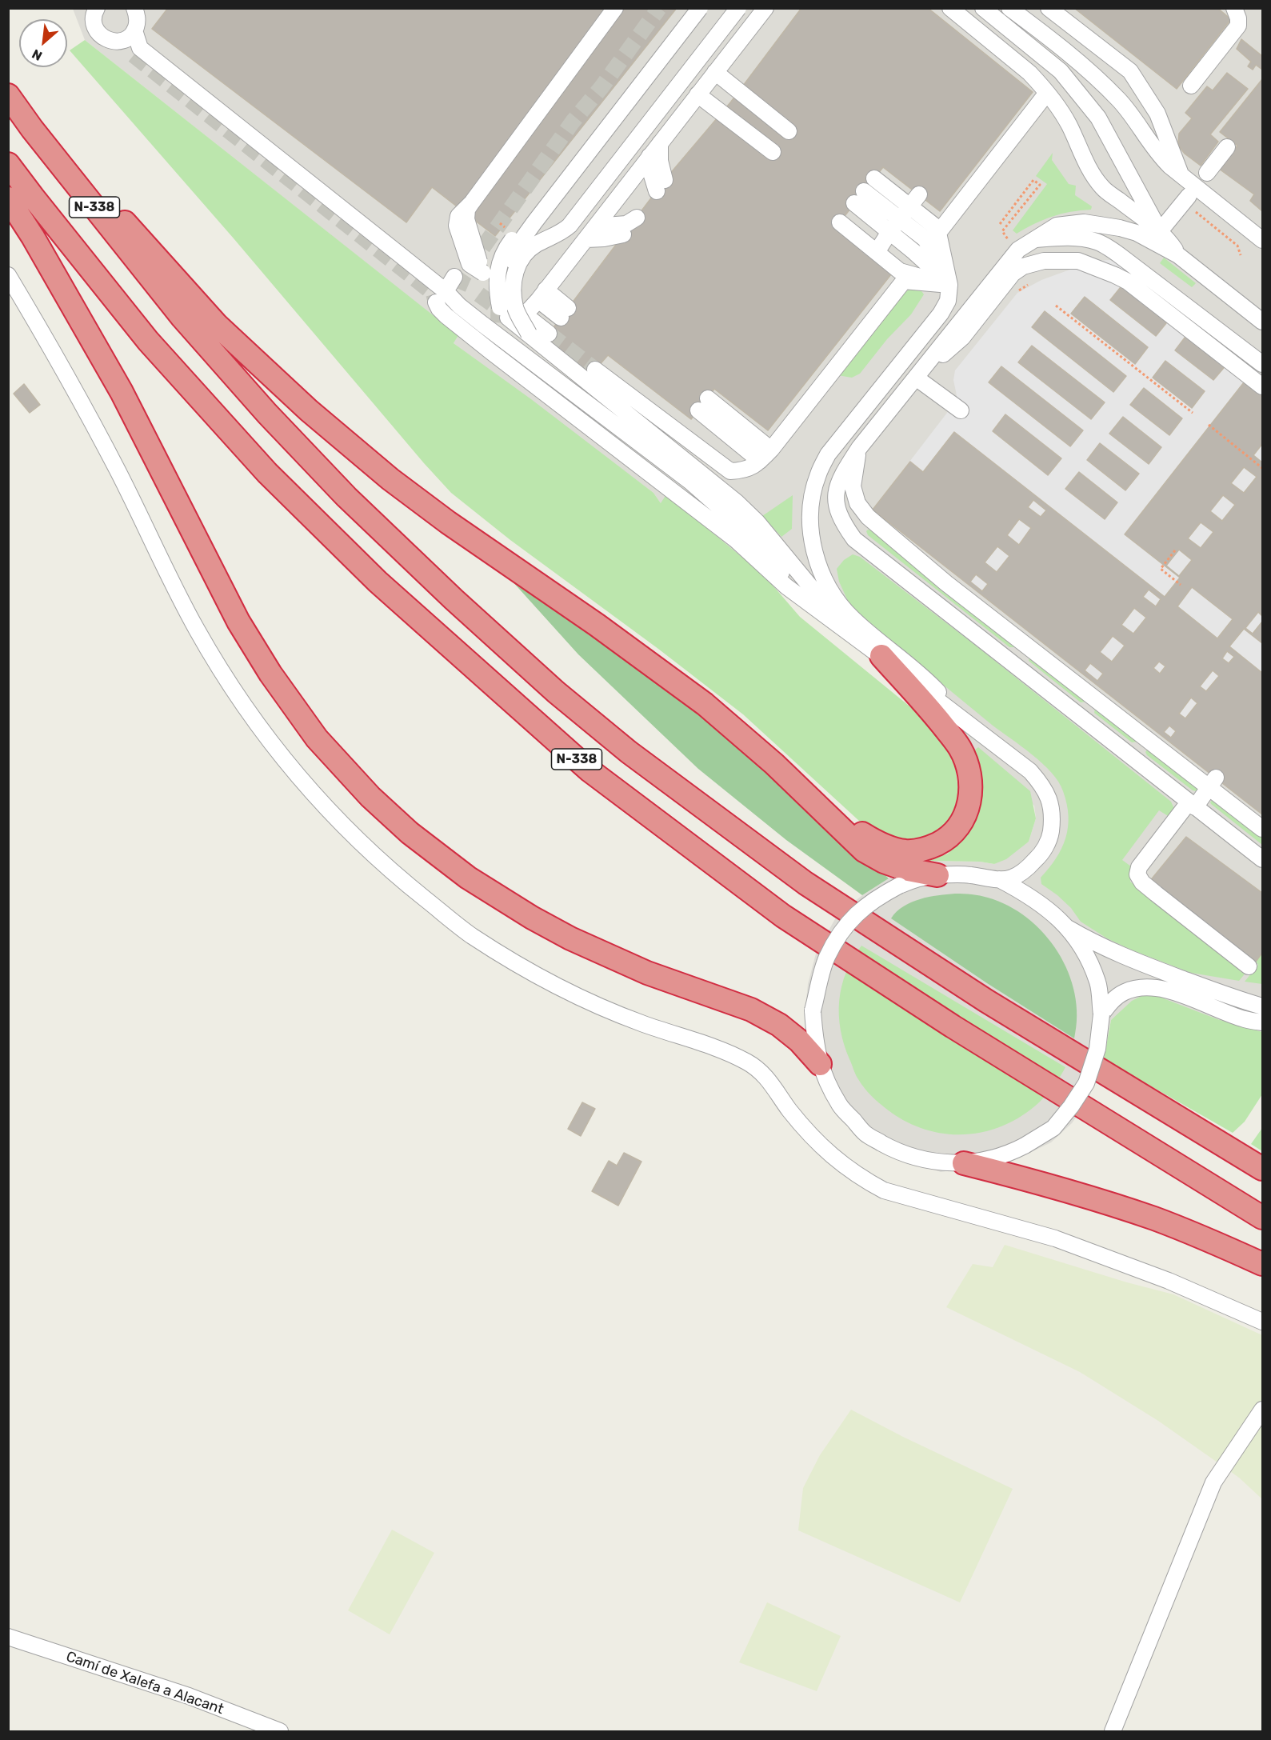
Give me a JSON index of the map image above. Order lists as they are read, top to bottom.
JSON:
{
  "streets": {
    "highway": ["N-338"],
    "street": ["Camí de Xalefa a Alacant"]
  },
  "north": "bottom left"
}
